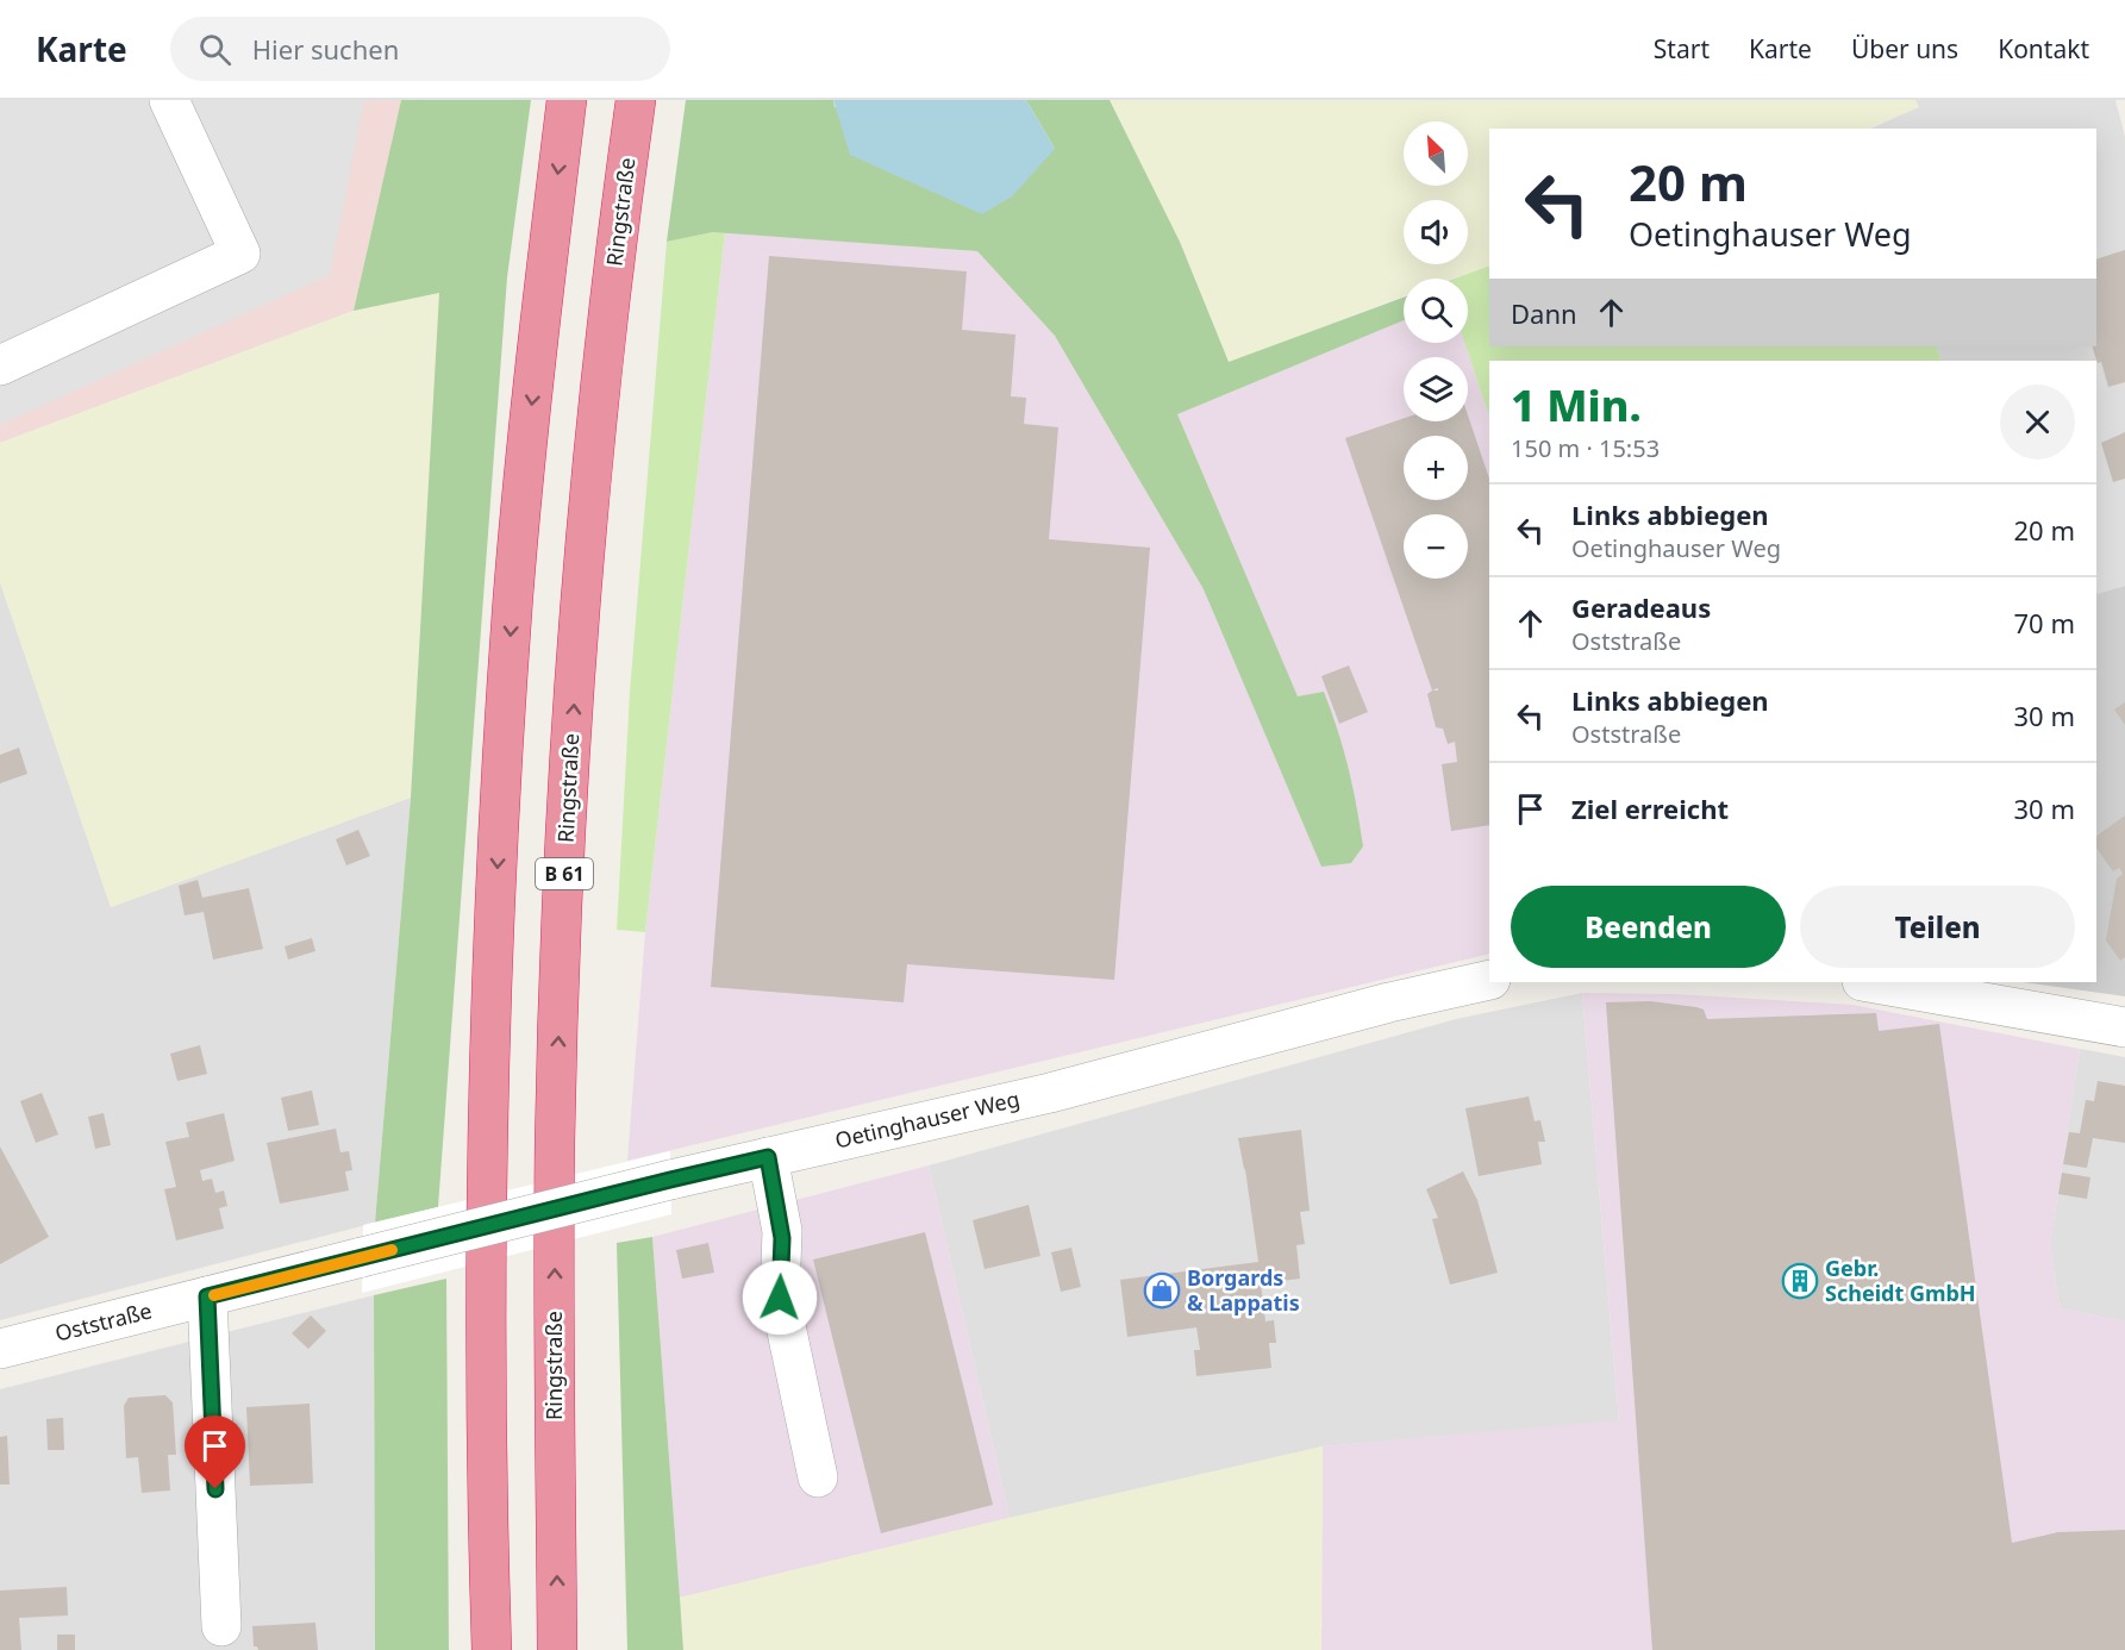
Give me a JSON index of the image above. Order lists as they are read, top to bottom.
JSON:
{
  "streets": {
    "highway": ["Ringstraße", "B 61"],
    "street": ["Oetinghauser Weg", "Oststraße"]
  },
  "crossings": [
    ["Oetinghauser Weg", "Oststraße"]
  ],
  "places": {
    "building": ["Gebr. Scheidt GmbH"],
    "shop": ["Borgards & Lappatis"]
  },
  "north": "top left",
  "page": {
    "header": "Karte",
    "search": "Hier suchen",
    "nav": [
      "Start",
      "Karte",
      "Über uns",
      "Kontakt"
    ],
    "map_buttons": ["+", "−"],
    "turn": ["20 m", "Oetinghauser Weg"],
    "then": "Dann",
    "heading": ["1 Min.", "150 m · 15:53"],
    "list": [
      {
        "name": "Links abbiegen",
        "note": "Oetinghauser Weg",
        "value": "20 m"
      },
      {
        "name": "Geradeaus",
        "note": "Oststraße",
        "value": "70 m"
      },
      {
        "name": "Links abbiegen",
        "note": "Oststraße",
        "value": "30 m"
      },
      {
        "name": "Ziel erreicht",
        "value": "30 m"
      }
    ],
    "buttons": ["Beenden", "Teilen"]
  }
}
